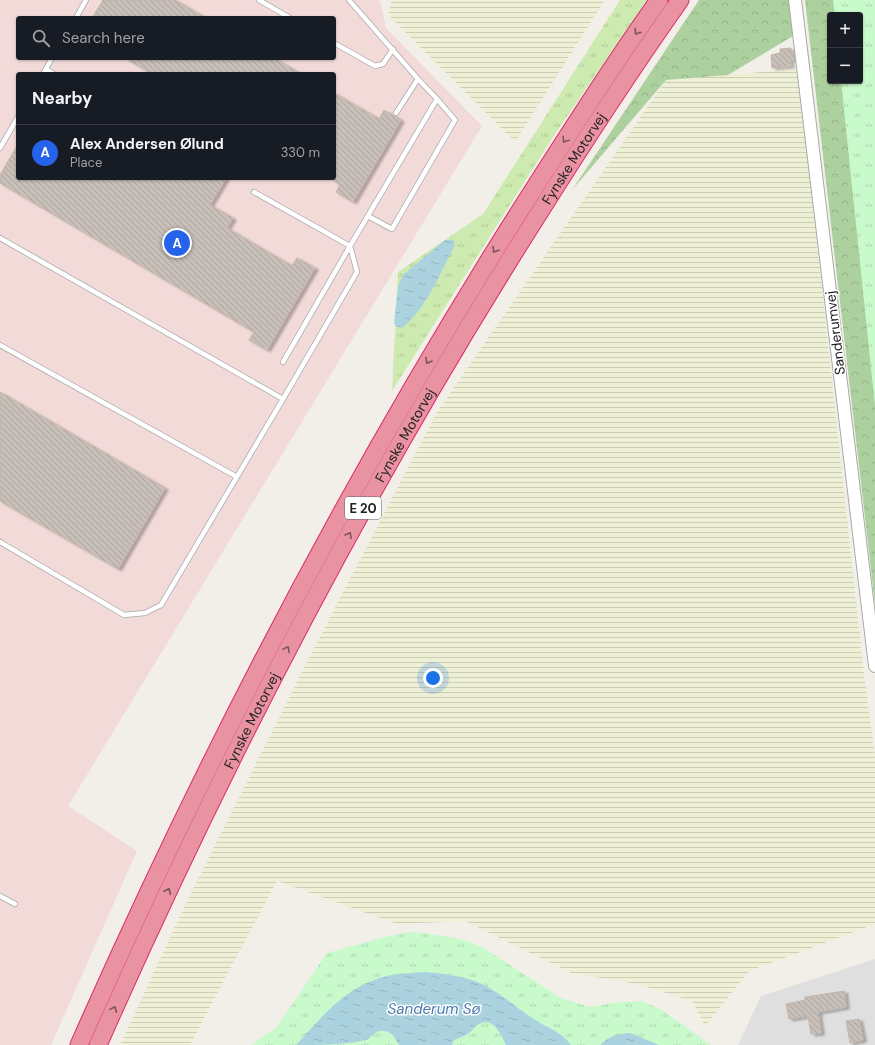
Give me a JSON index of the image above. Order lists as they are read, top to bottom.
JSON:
{
  "streets": {
    "highway": ["Fynske Motorvej", "E 20"],
    "street": ["Sanderumvej"]
  },
  "water": ["Sanderum Sø"],
  "page": {
    "map_buttons": ["+", "−"],
    "search": "Search here",
    "heading": "Nearby",
    "list": [
      {
        "mark": "A",
        "name": "Alex Andersen Ølund",
        "note": "Place",
        "value": "330 m"
      }
    ],
    "pins": "A"
  }
}
